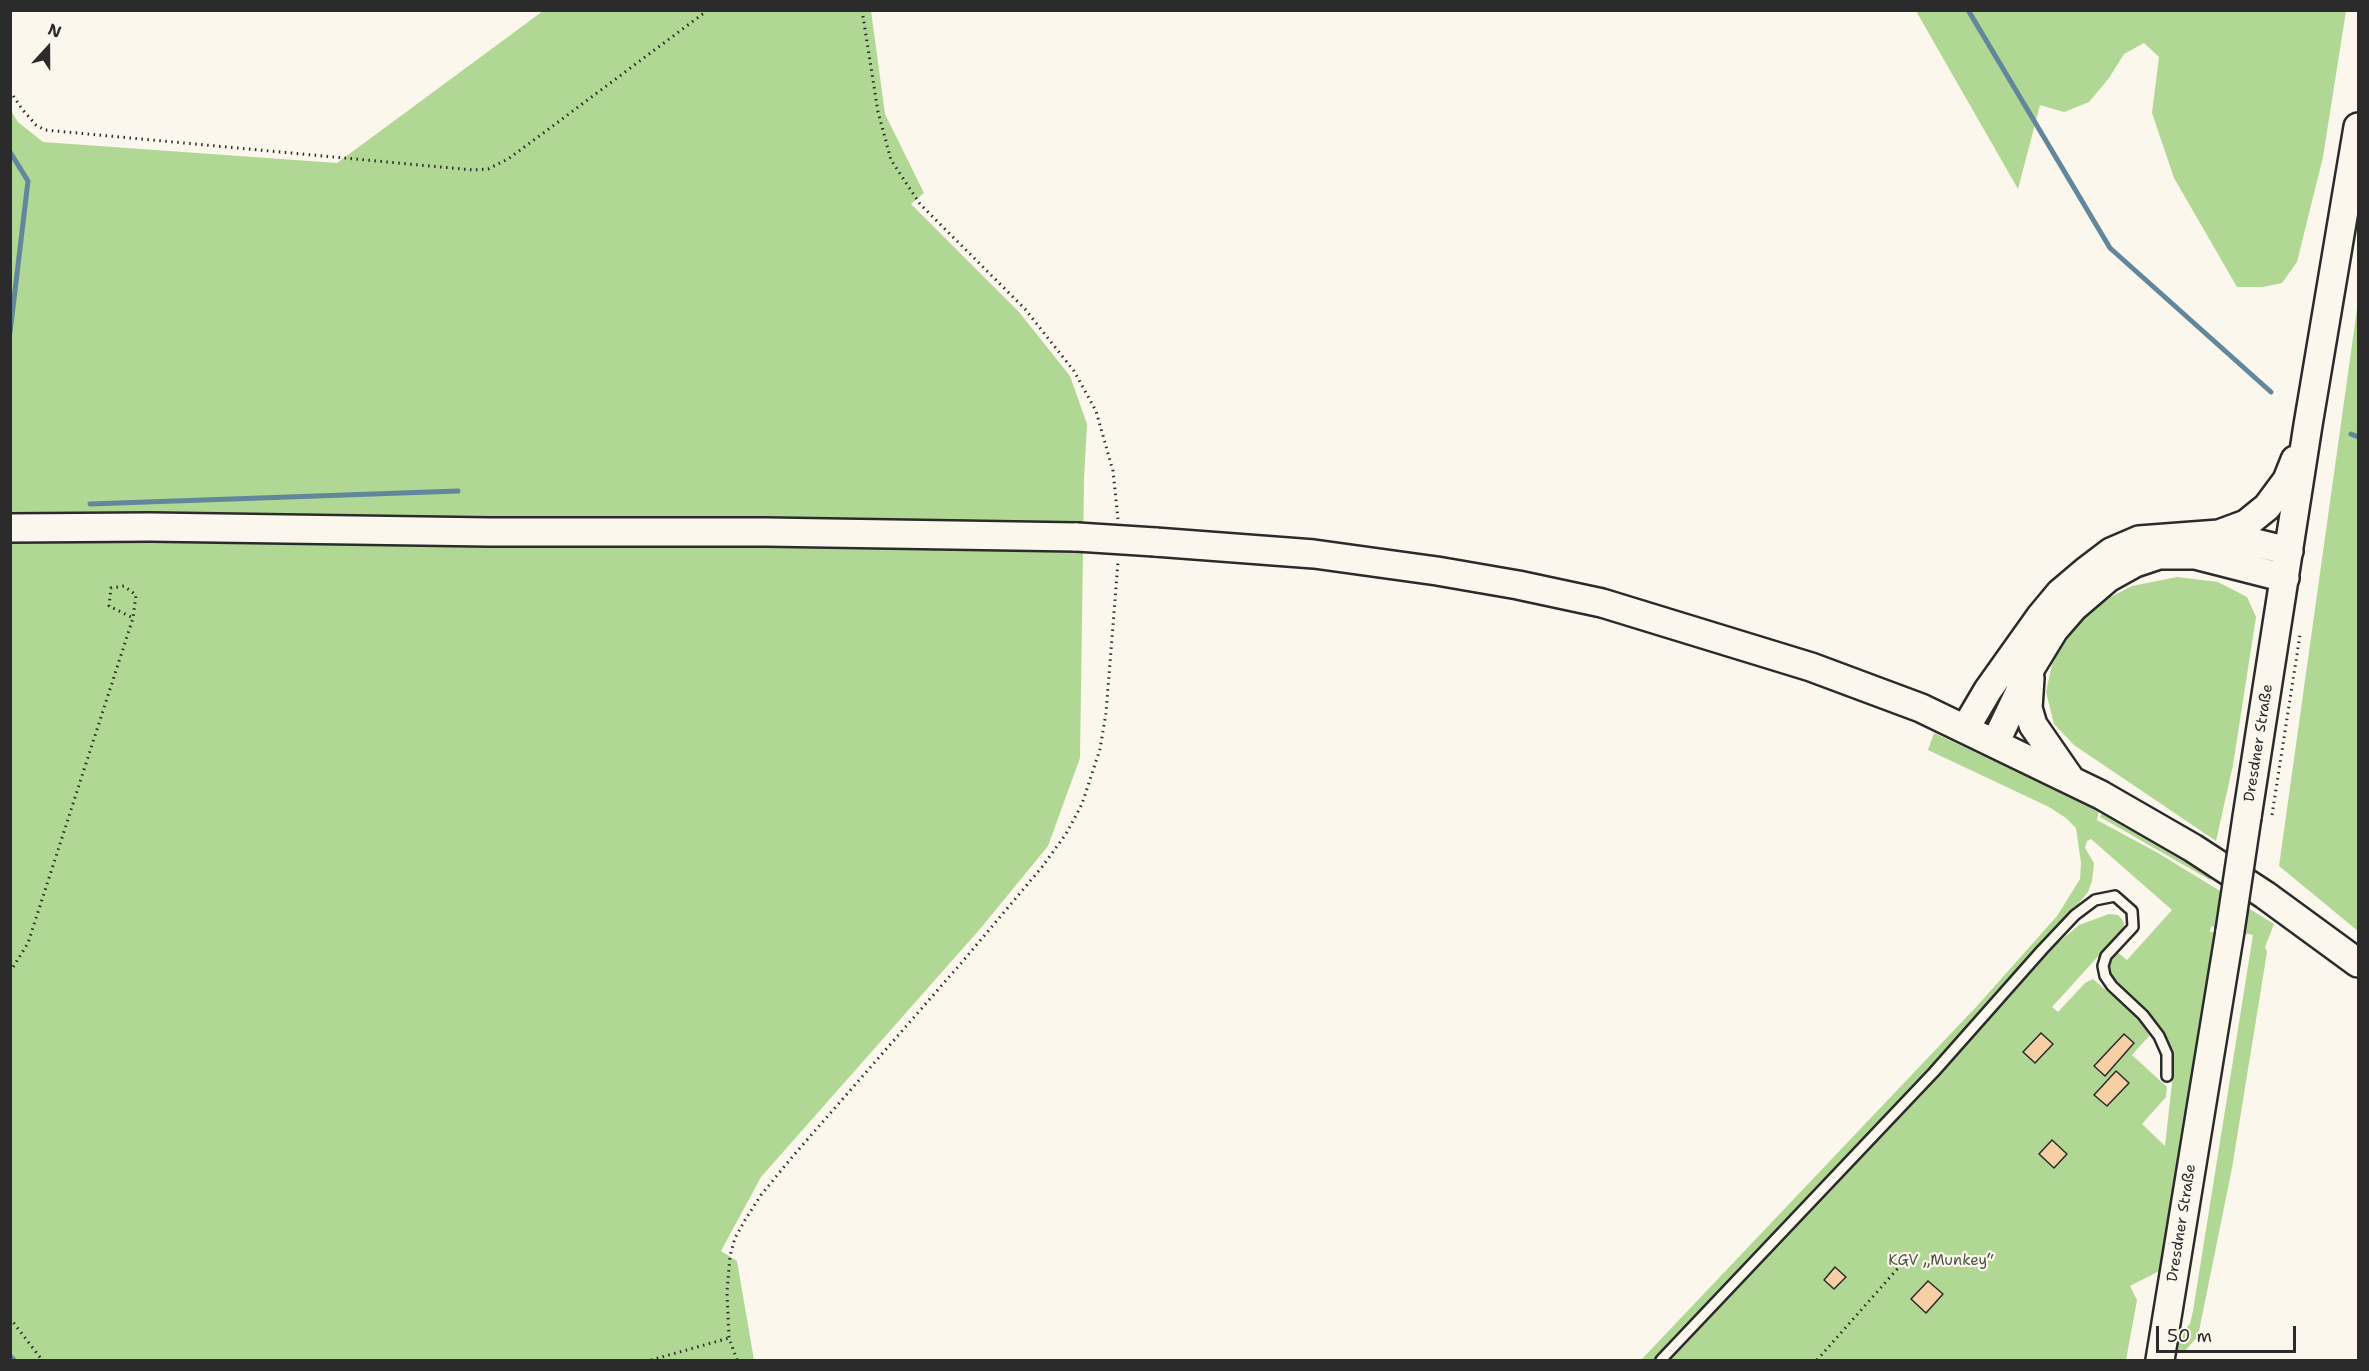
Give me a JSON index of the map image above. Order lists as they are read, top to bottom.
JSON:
{
  "streets": {
    "main road": ["Dresdner Straße"]
  },
  "parks": ["KGV „Munkey“"],
  "scale_bar": "50 m",
  "north": "top"
}
